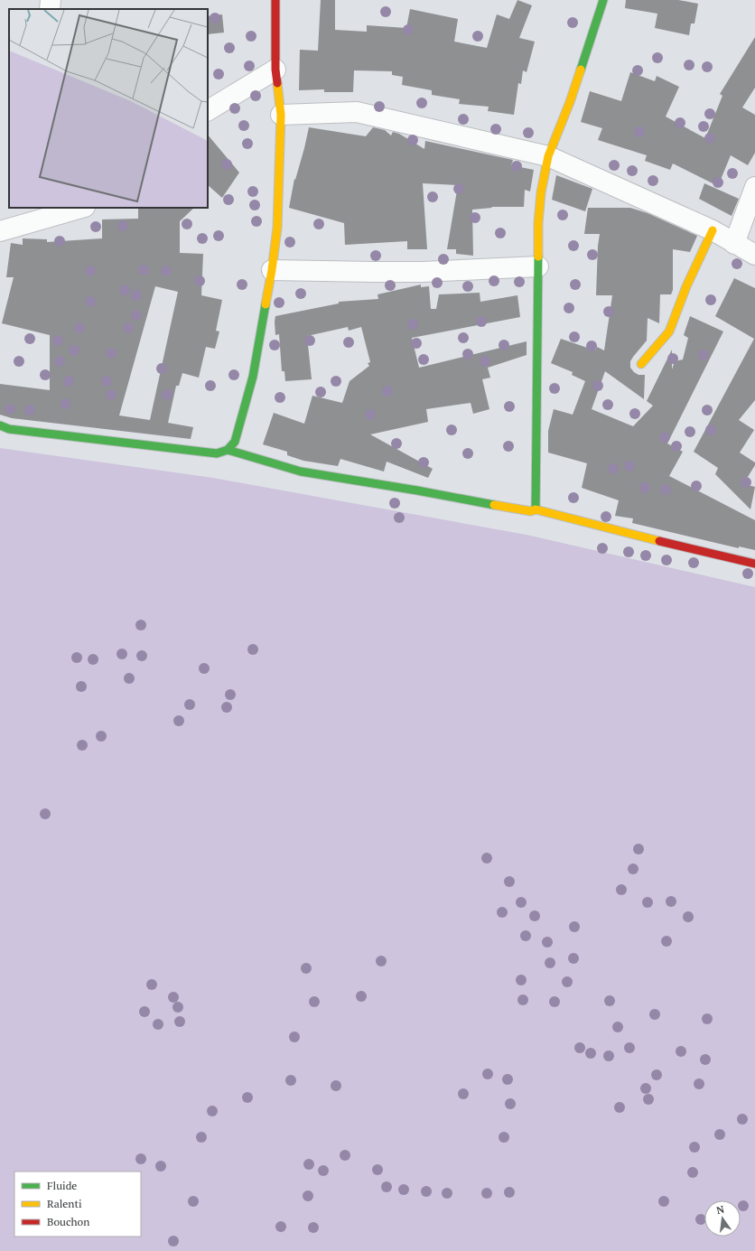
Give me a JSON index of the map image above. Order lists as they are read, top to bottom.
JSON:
{
  "legend": ["Fluide", "Ralenti", "Bouchon"],
  "north": "top"
}
